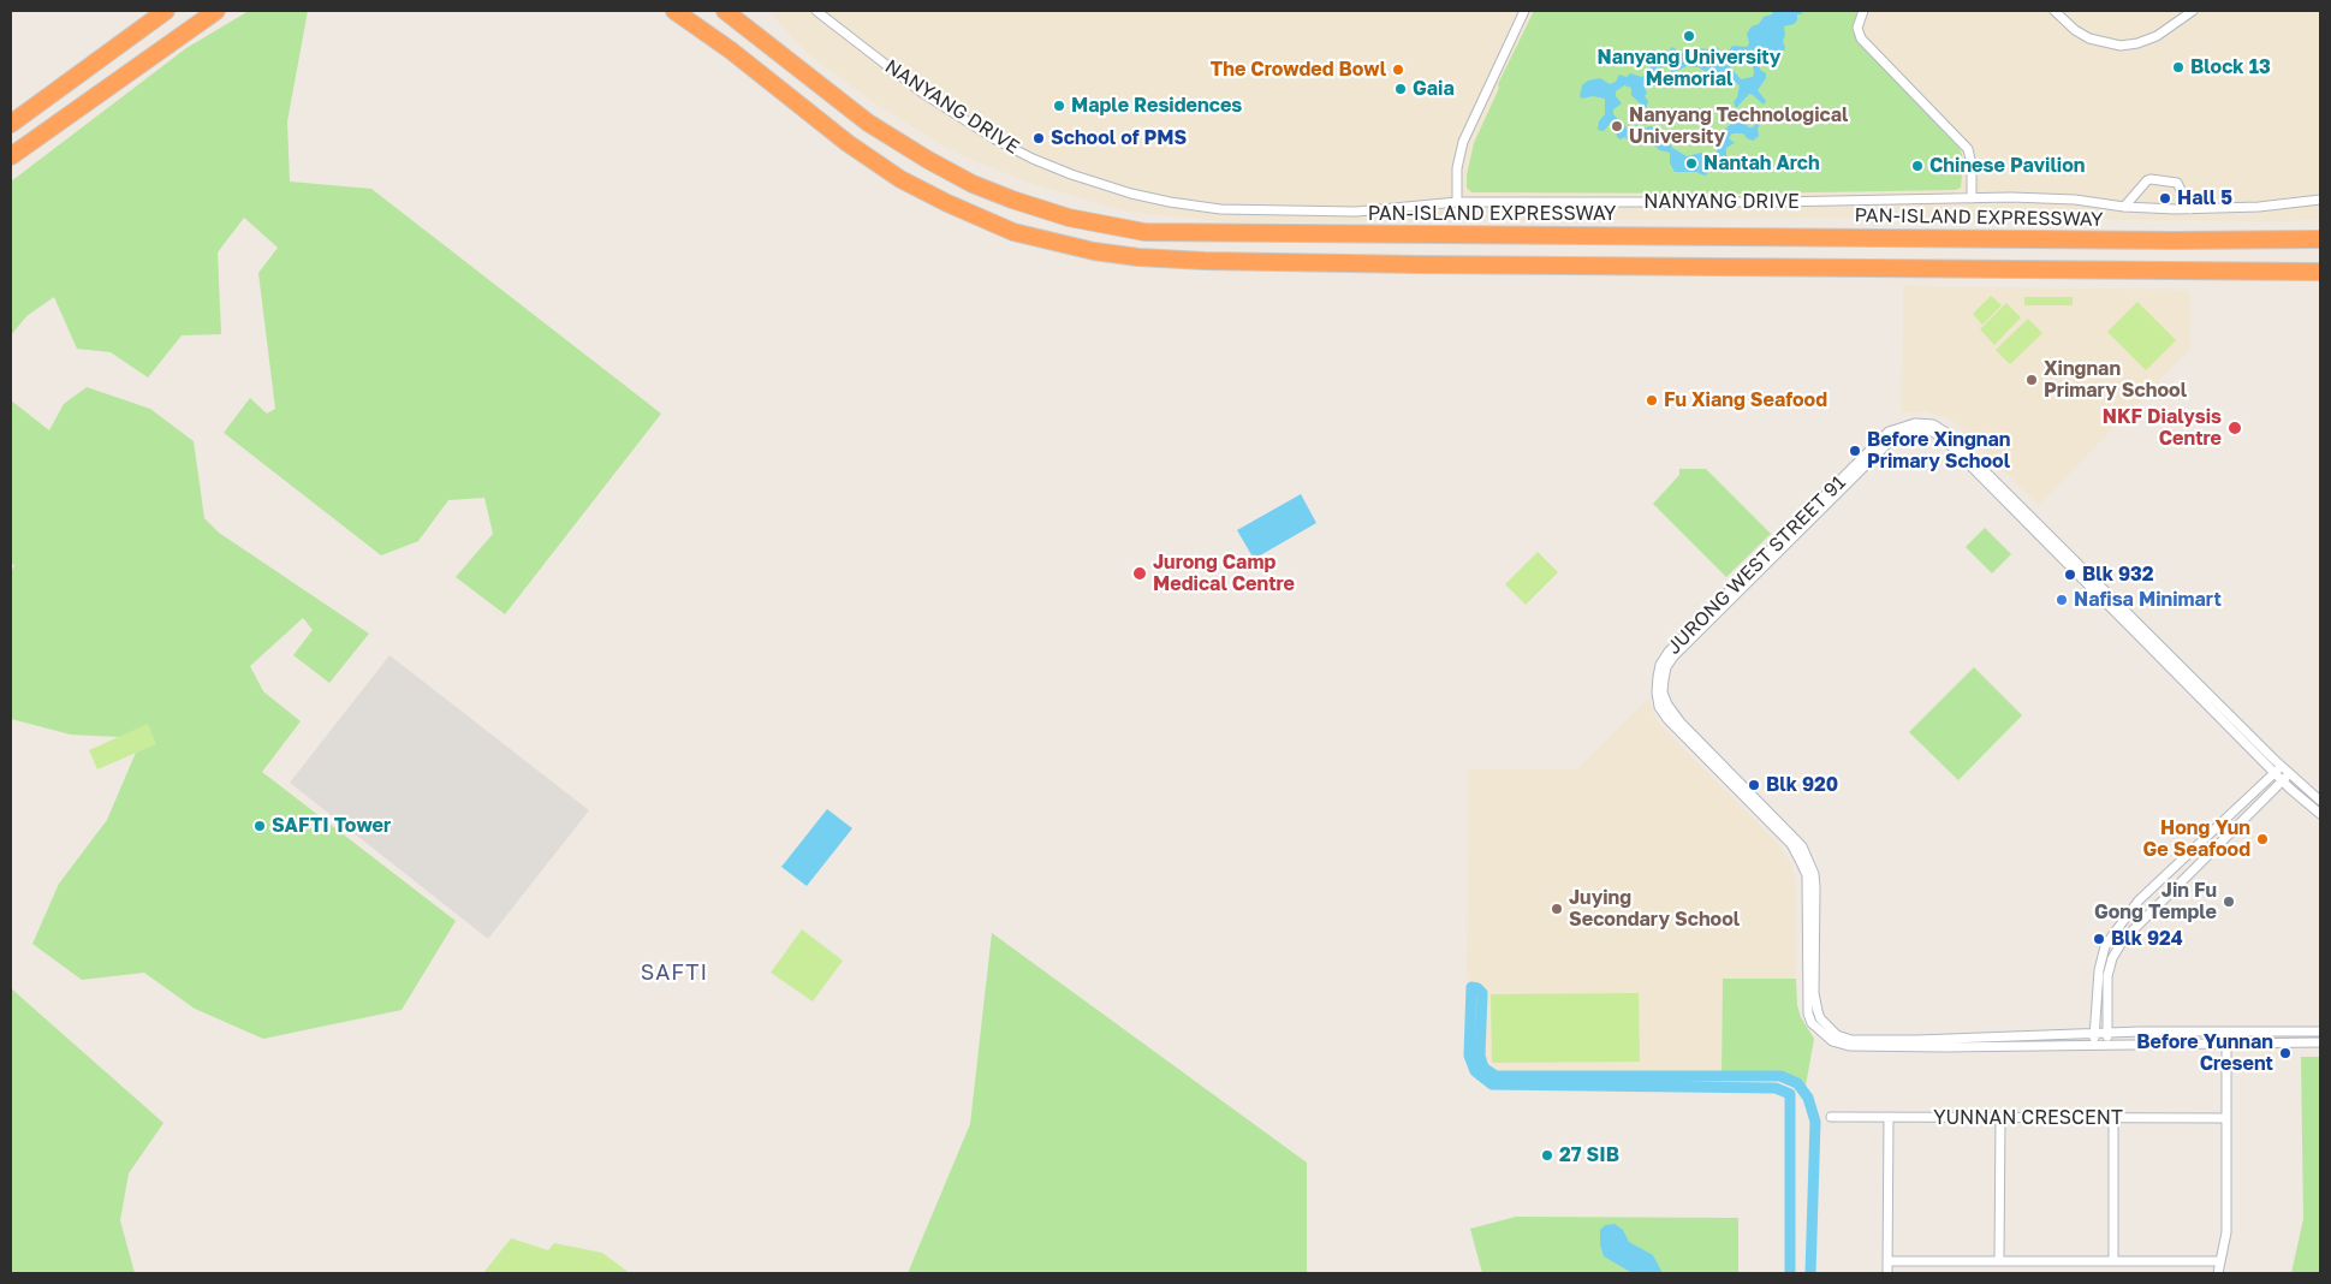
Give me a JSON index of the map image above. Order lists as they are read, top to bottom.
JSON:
{
  "streets": {
    "highway": ["PAN-ISLAND EXPRESSWAY"],
    "street": ["NANYANG DRIVE", "JURONG WEST STREET 91", "YUNNAN CRESCENT"]
  },
  "districts": ["SAFTI"],
  "places": [
    "Nanyang University Memorial",
    "Block 13",
    "The Crowded Bowl",
    "Gaia",
    "Maple Residences",
    "Nanyang Technological University",
    "School of PMS",
    "Nantah Arch",
    "Chinese Pavilion",
    "Hall 5",
    "Xingnan Primary School",
    "Fu Xiang Seafood",
    "NKF Dialysis Centre",
    "Before Xingnan Primary School",
    "Jurong Camp Medical Centre",
    "Blk 932",
    "Nafisa Minimart",
    "Blk 920",
    "SAFTI Tower",
    "Hong Yun Ge Seafood",
    "Jin Fu Gong Temple",
    "Juying Secondary School",
    "Blk 924",
    "Before Yunnan Cresent",
    "27 SIB"
  ]
}
